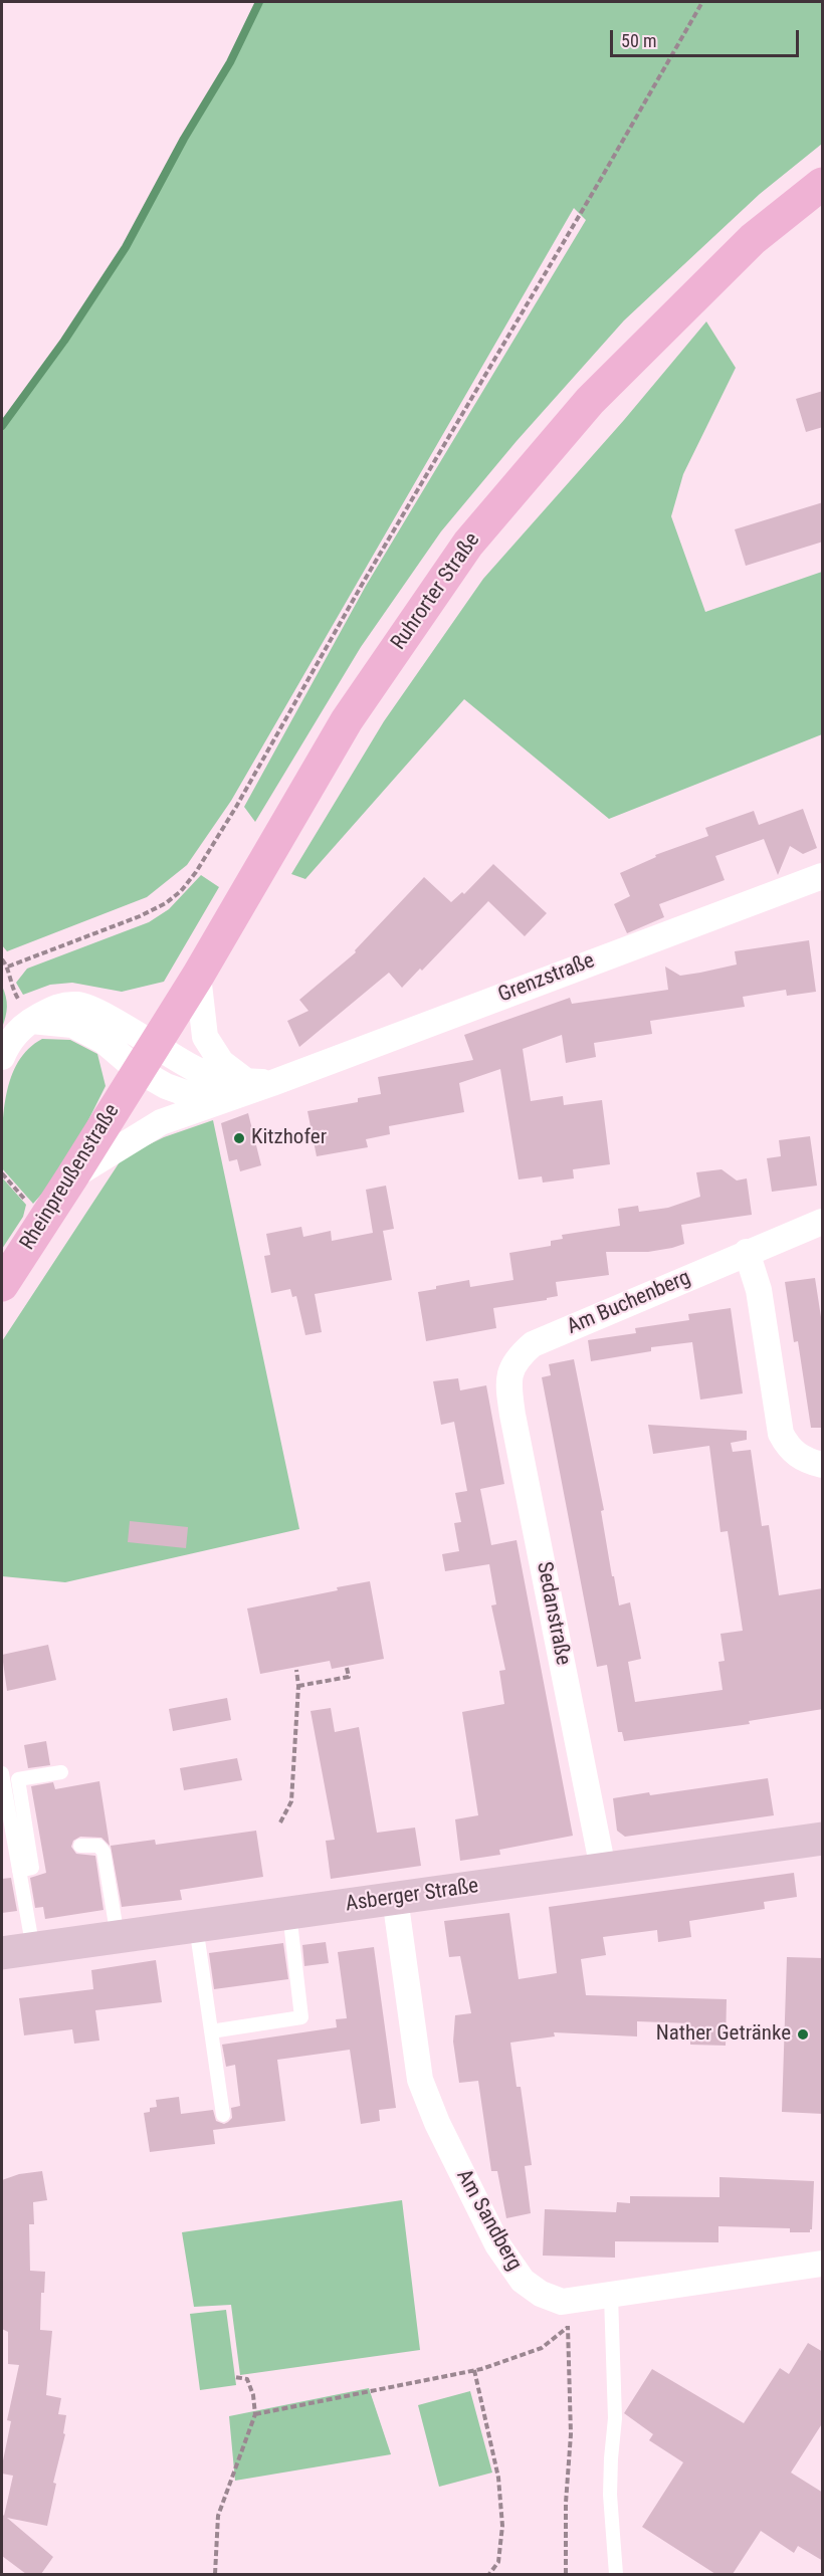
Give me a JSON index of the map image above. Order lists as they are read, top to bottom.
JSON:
{
  "streets": {
    "main road": ["Ruhrorter Straße", "Rheinpreußenstraße"],
    "street": [
      "Grenzstraße",
      "Am Buchenberg",
      "Sedanstraße",
      "Asberger Straße",
      "Am Sandberg"
    ]
  },
  "crossings": [
    ["Ruhrorter Straße", "Grenzstraße"],
    ["Ruhrorter Straße", "Rheinpreußenstraße"],
    ["Grenzstraße", "Rheinpreußenstraße"],
    ["Am Buchenberg", "Sedanstraße"],
    ["Sedanstraße", "Asberger Straße"],
    ["Asberger Straße", "Am Sandberg"]
  ],
  "places": ["Kitzhofer", "Nather Getränke"],
  "scale_bar": "50 m"
}
